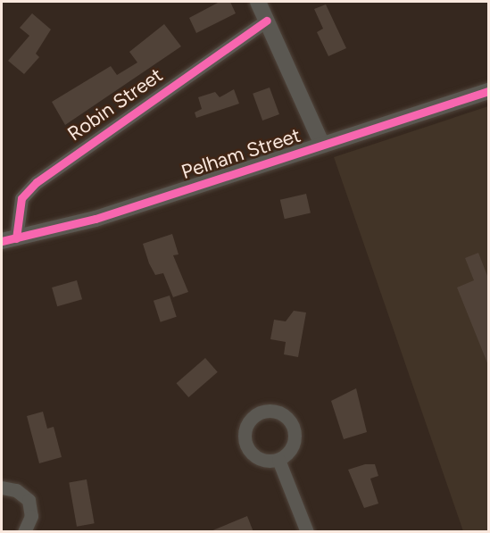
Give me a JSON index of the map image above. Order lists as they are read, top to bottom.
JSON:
{
  "streets": {
    "street": ["Robin Street", "Pelham Street"]
  },
  "crossings": [
    ["Robin Street", "Pelham Street"]
  ]
}
